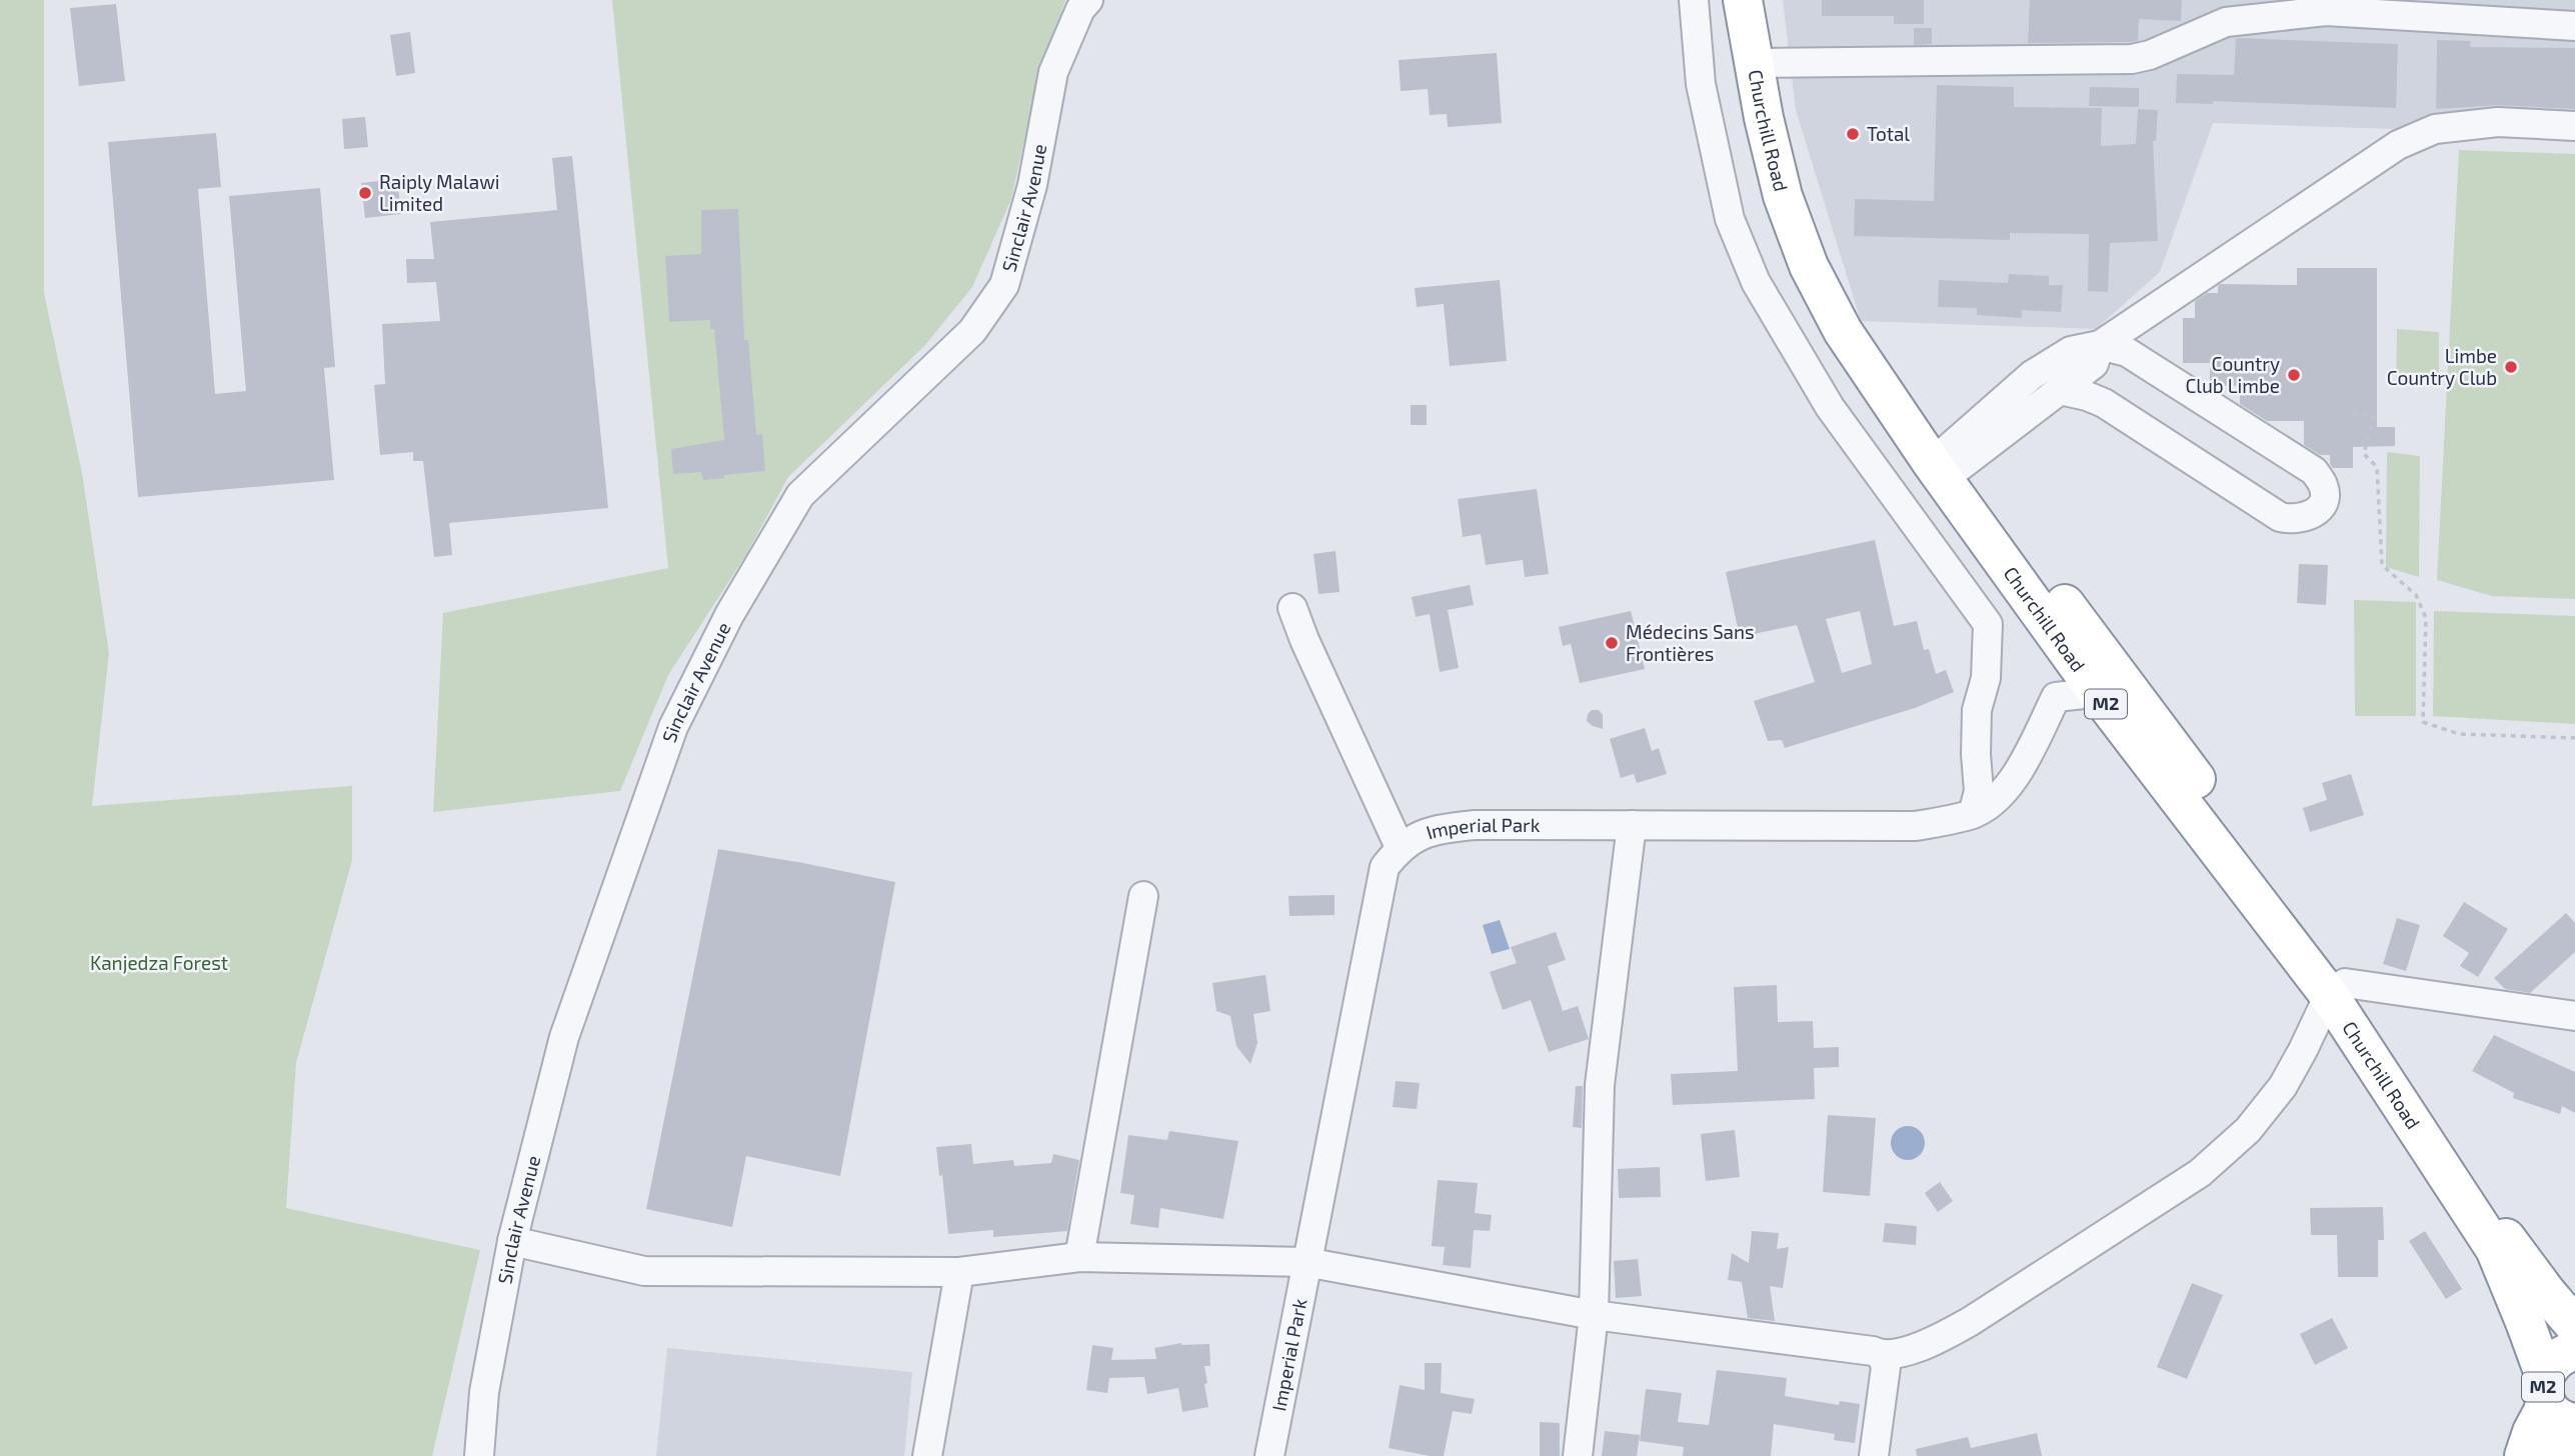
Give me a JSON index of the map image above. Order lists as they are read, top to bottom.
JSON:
{
  "streets": {
    "highway": ["Churchill Road", "M2"],
    "street": ["Sinclair Avenue", "Imperial Park"]
  },
  "crossings": [
    ["Churchill Road", "M2"],
    ["Churchill Road", "Imperial Park"]
  ],
  "parks": ["Kanjedza Forest"],
  "places": [
    "Total",
    "Raiply Malawi Limited",
    "Limbe Country Club",
    "Country Club Limbe",
    "Médecins Sans Frontières"
  ]
}
